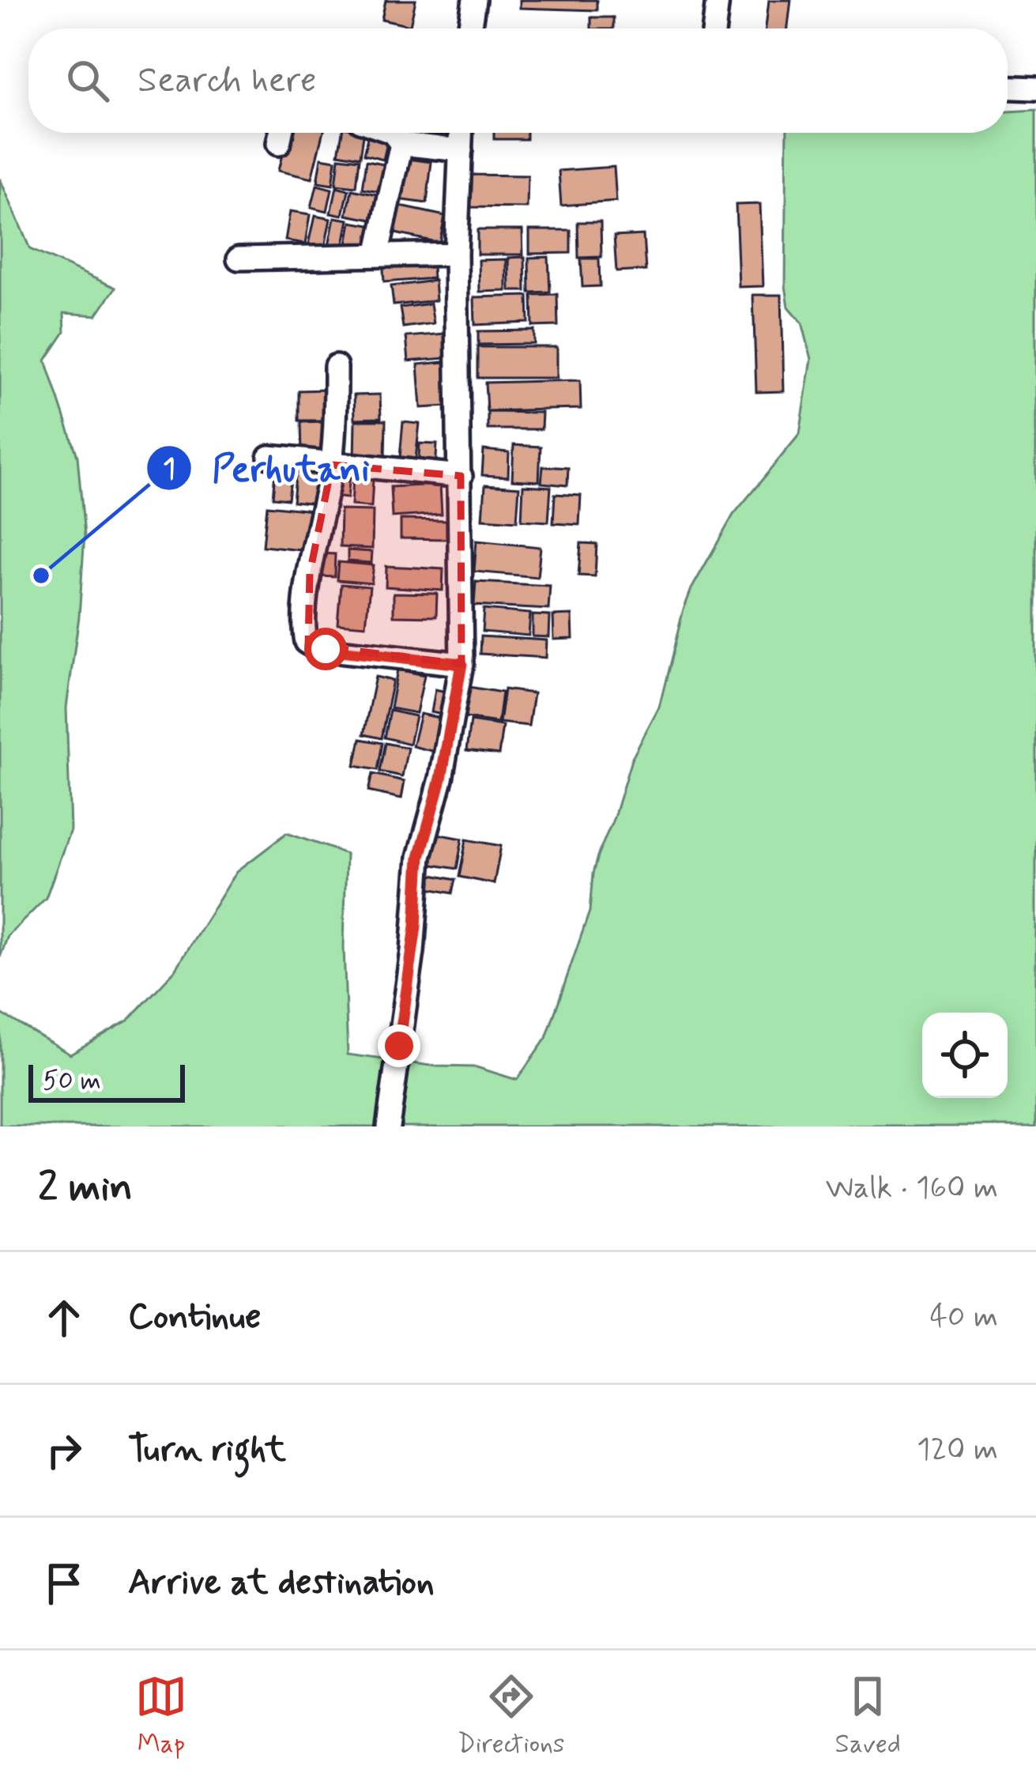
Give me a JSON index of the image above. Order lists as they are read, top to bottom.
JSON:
{
  "places": ["Perhutani"],
  "scale_bar": "50 m",
  "page": {
    "search": "Search here",
    "scale": "50 m",
    "heading": ["2 min", "Walk · 160 m"],
    "list": [
      ["Continue", "40 m"],
      ["Turn right", "120 m"],
      "Arrive at destination"
    ],
    "nav": ["Map", "Directions", "Saved"]
  }
}
